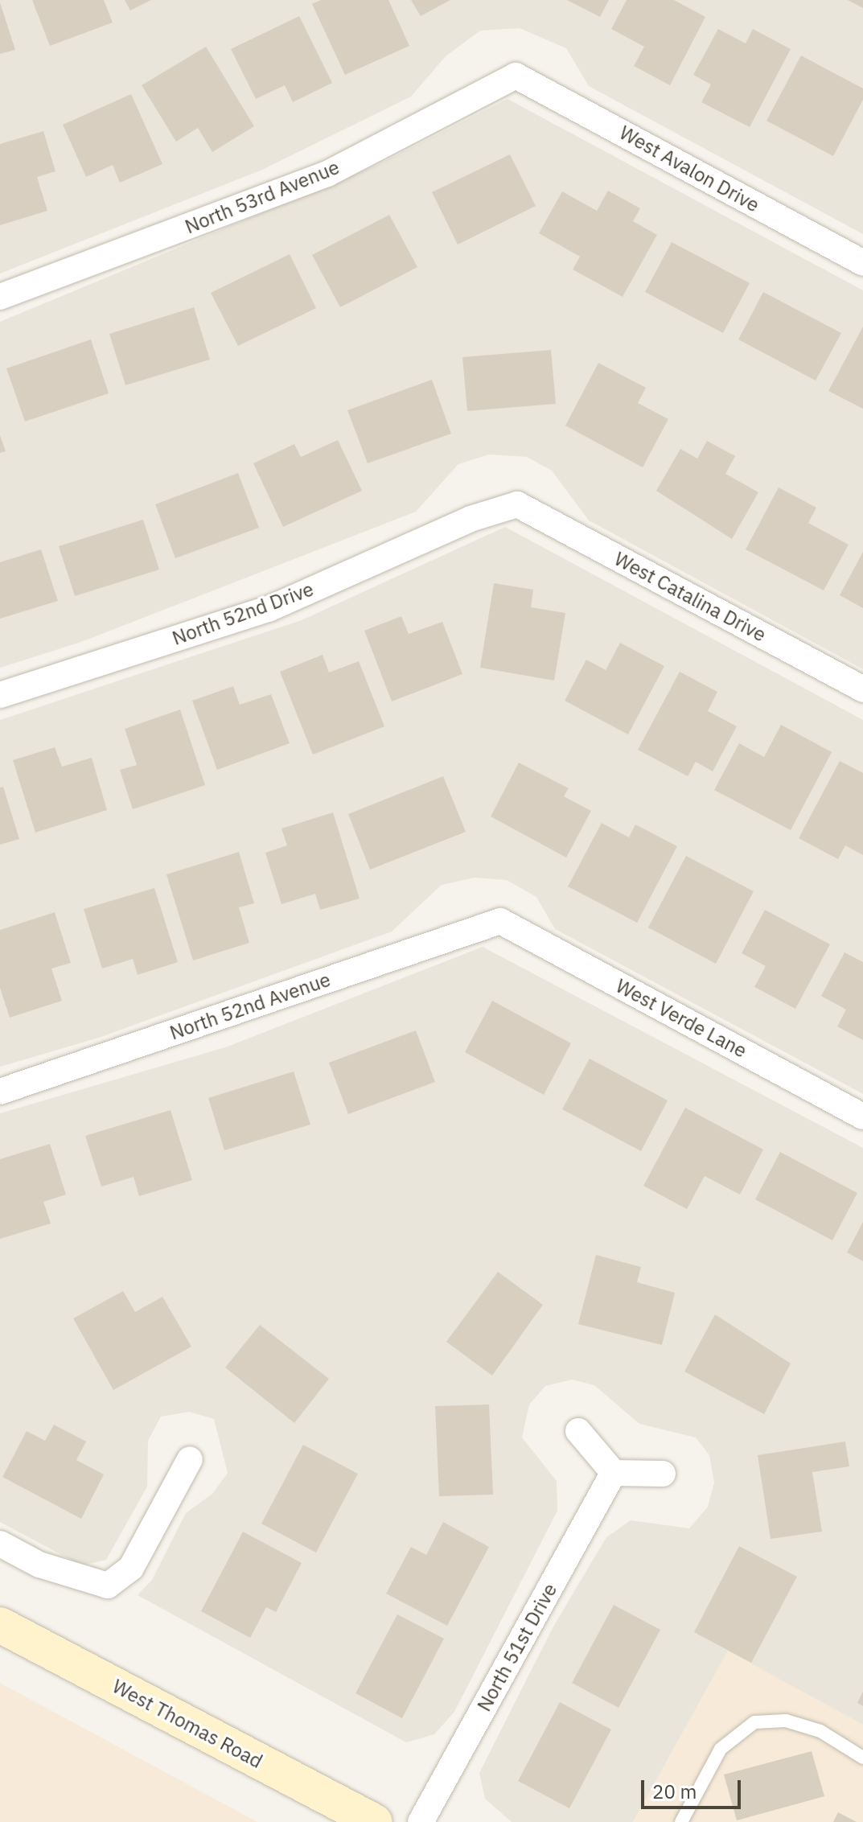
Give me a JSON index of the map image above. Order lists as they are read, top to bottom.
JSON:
{
  "streets": {
    "main road": ["West Thomas Road"],
    "street": [
      "West Avalon Drive",
      "North 53rd Avenue",
      "West Catalina Drive",
      "North 52nd Drive",
      "North 52nd Avenue",
      "West Verde Lane",
      "North 51st Drive"
    ]
  },
  "crossings": [
    ["West Avalon Drive", "North 53rd Avenue"],
    ["West Catalina Drive", "North 52nd Drive"],
    ["North 52nd Avenue", "West Verde Lane"]
  ],
  "scale_bar": "20 m"
}
